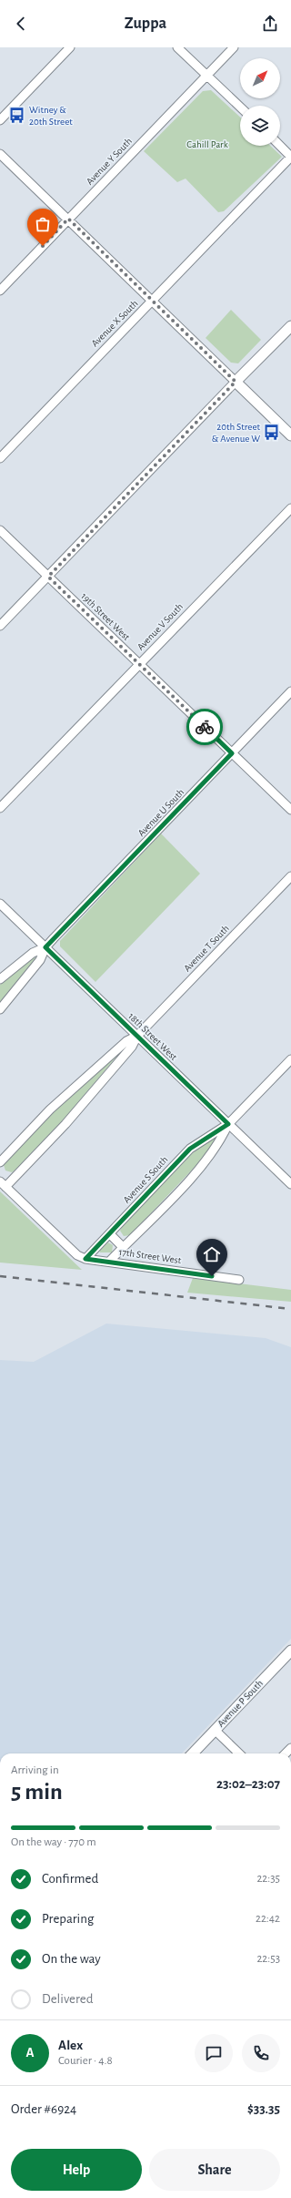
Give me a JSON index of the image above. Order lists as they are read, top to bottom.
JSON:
{
  "streets": {
    "main road": ["Avenue P South"],
    "street": [
      "Avenue Y South",
      "Avenue X South",
      "19th Street West",
      "Avenue V South",
      "Avenue U South",
      "Avenue T South",
      "18th Street West",
      "Avenue S South",
      "17th Street West"
    ]
  },
  "crossings": [
    ["19th Street West", "Avenue V South"],
    ["19th Street West", "Avenue U South"],
    ["Avenue U South", "18th Street West"],
    ["Avenue T South", "18th Street West"],
    ["Avenue T South", "17th Street West"],
    ["18th Street West", "Avenue S South"],
    ["Avenue S South", "17th Street West"]
  ],
  "parks": ["Cahill Park"],
  "places": {
    "bus stop": ["Witney & 20th Street", "20th Street & Avenue W"]
  },
  "north": "top right",
  "page": {
    "header": "Zuppa",
    "heading": ["5 min", "Arriving in", "23:02–23:07"],
    "panel": [
      "Alex",
      "Courier · 4.8",
      "Order #6924",
      "$33.35"
    ],
    "bar": "On the way · 770 m",
    "list": [
      ["Confirmed", "22:35"],
      ["Preparing", "22:42"],
      ["On the way", "22:53"],
      "Delivered"
    ],
    "round": "A",
    "buttons": ["Help", "Share"]
  }
}
